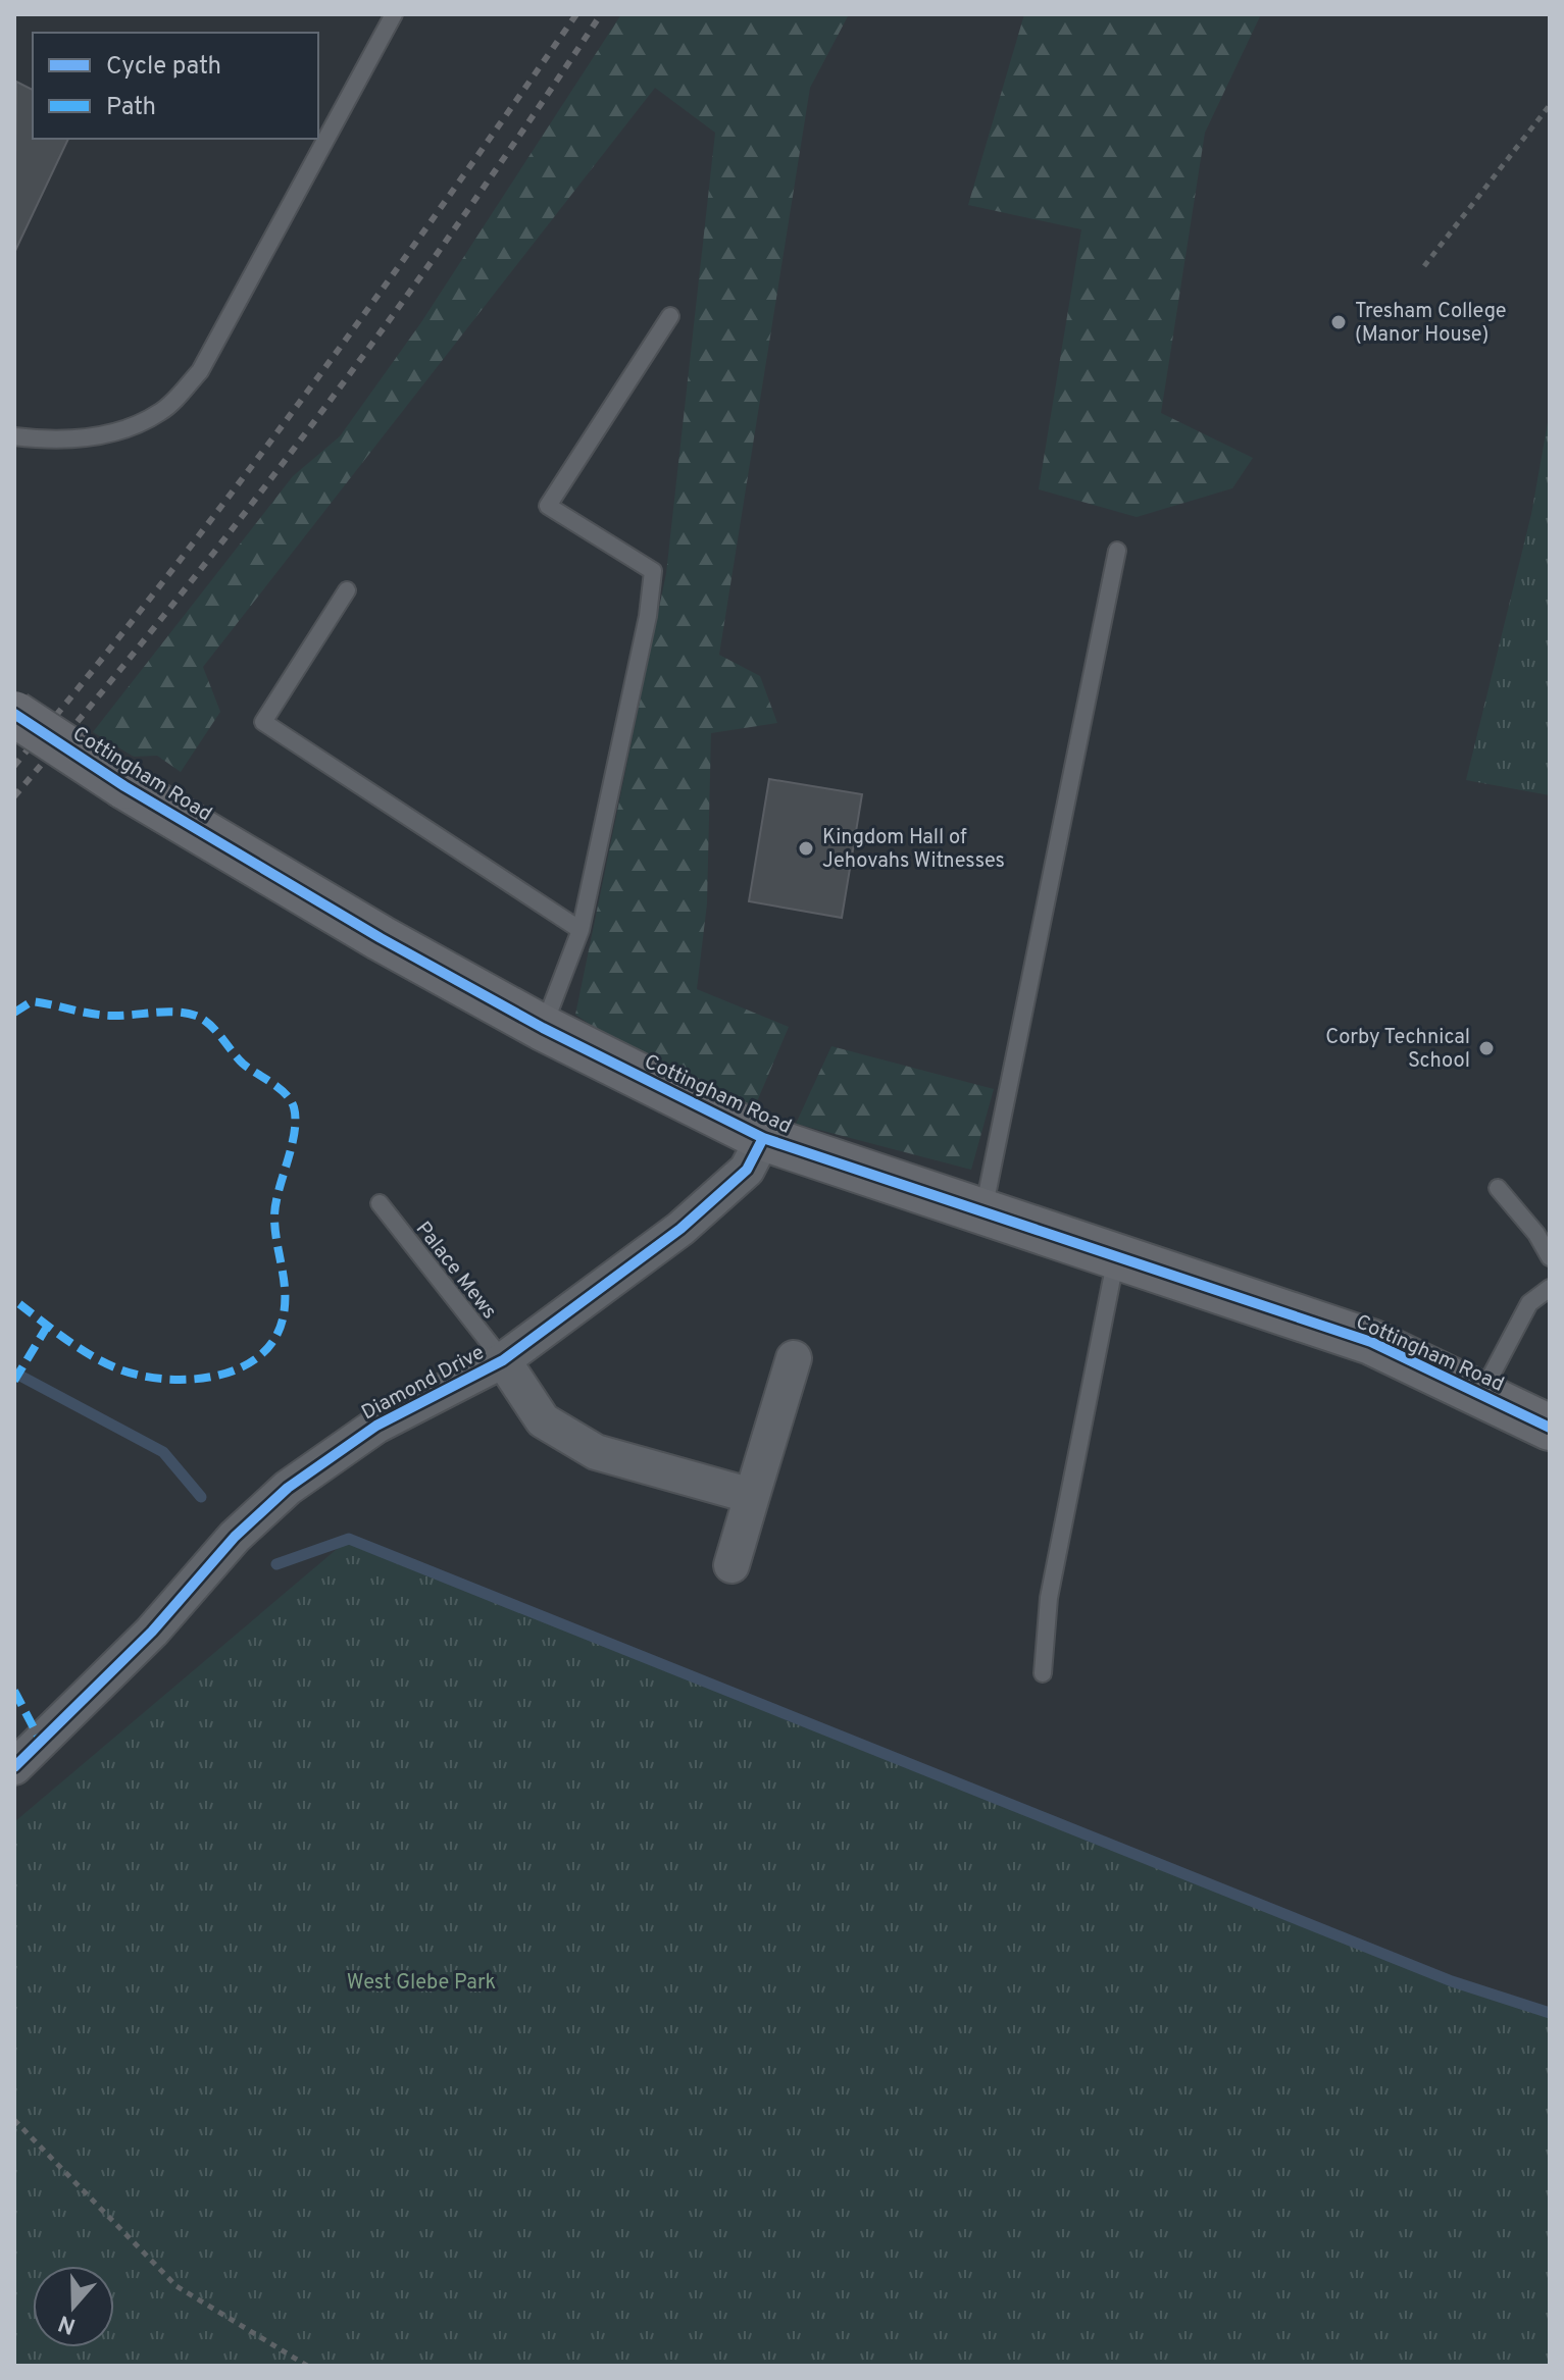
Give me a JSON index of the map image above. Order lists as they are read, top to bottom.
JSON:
{
  "streets": {
    "street": ["Cottingham Road", "Diamond Drive"],
    "lane": ["Palace Mews"]
  },
  "crossings": [
    ["Cottingham Road", "Diamond Drive"],
    ["Palace Mews", "Diamond Drive"]
  ],
  "parks": ["West Glebe Park"],
  "places": ["Tresham College (Manor House)", "Kingdom Hall of Jehovahs Witnesses", "Corby Technical School"],
  "legend": ["Cycle path", "Path"],
  "north": "bottom"
}
